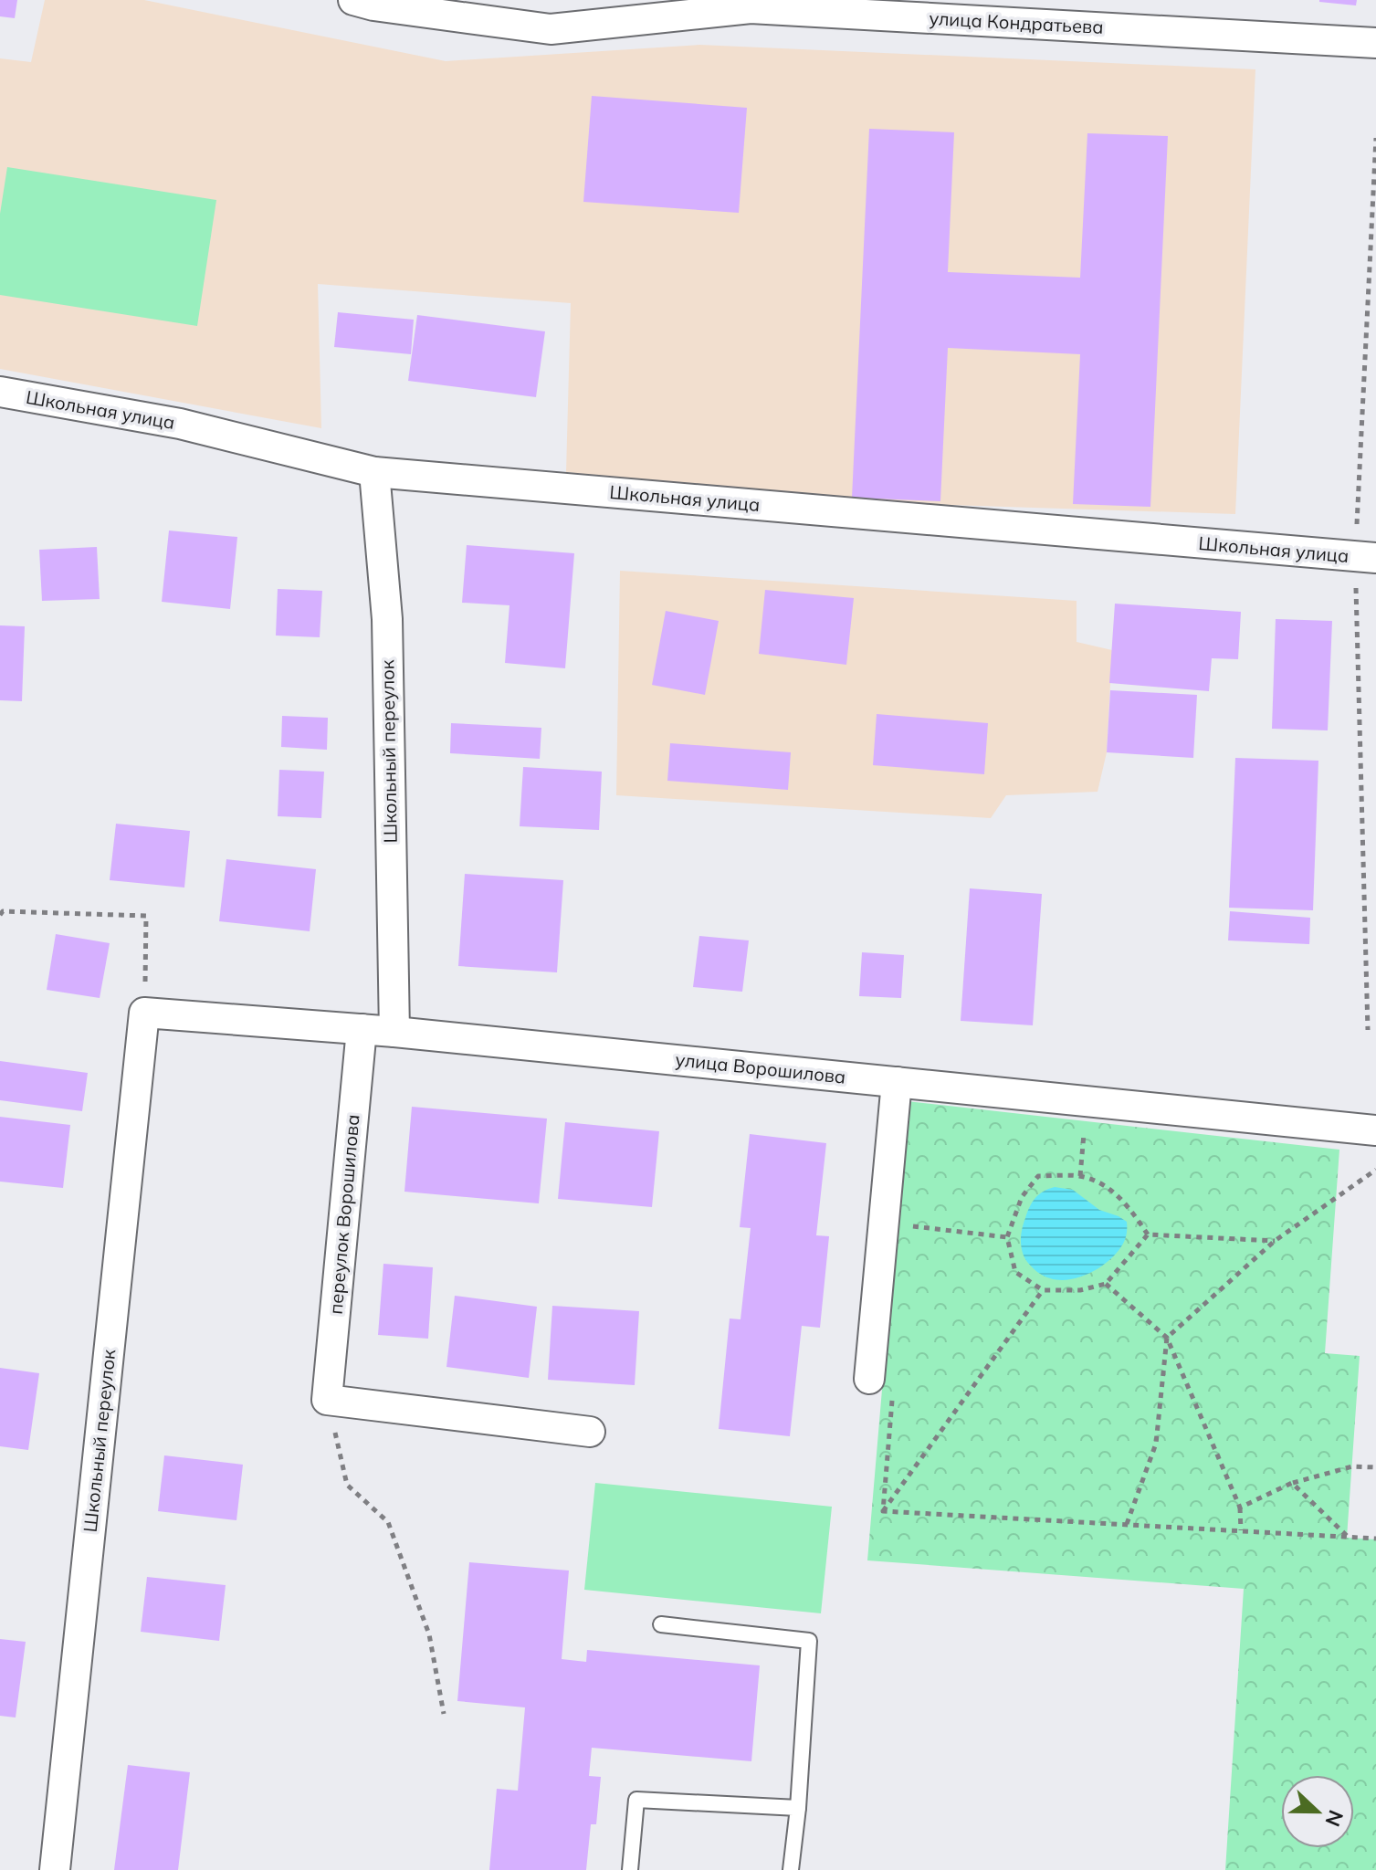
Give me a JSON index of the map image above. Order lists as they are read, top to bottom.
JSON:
{
  "streets": {
    "street": [
      "улица Кондратьева",
      "Школьная улица",
      "Школьный переулок",
      "улица Ворошилова",
      "переулок Ворошилова"
    ]
  },
  "crossings": [
    ["Школьная улица", "Школьный переулок"],
    ["Школьный переулок", "улица Ворошилова"],
    ["улица Ворошилова", "переулок Ворошилова"]
  ],
  "north": "right"
}
